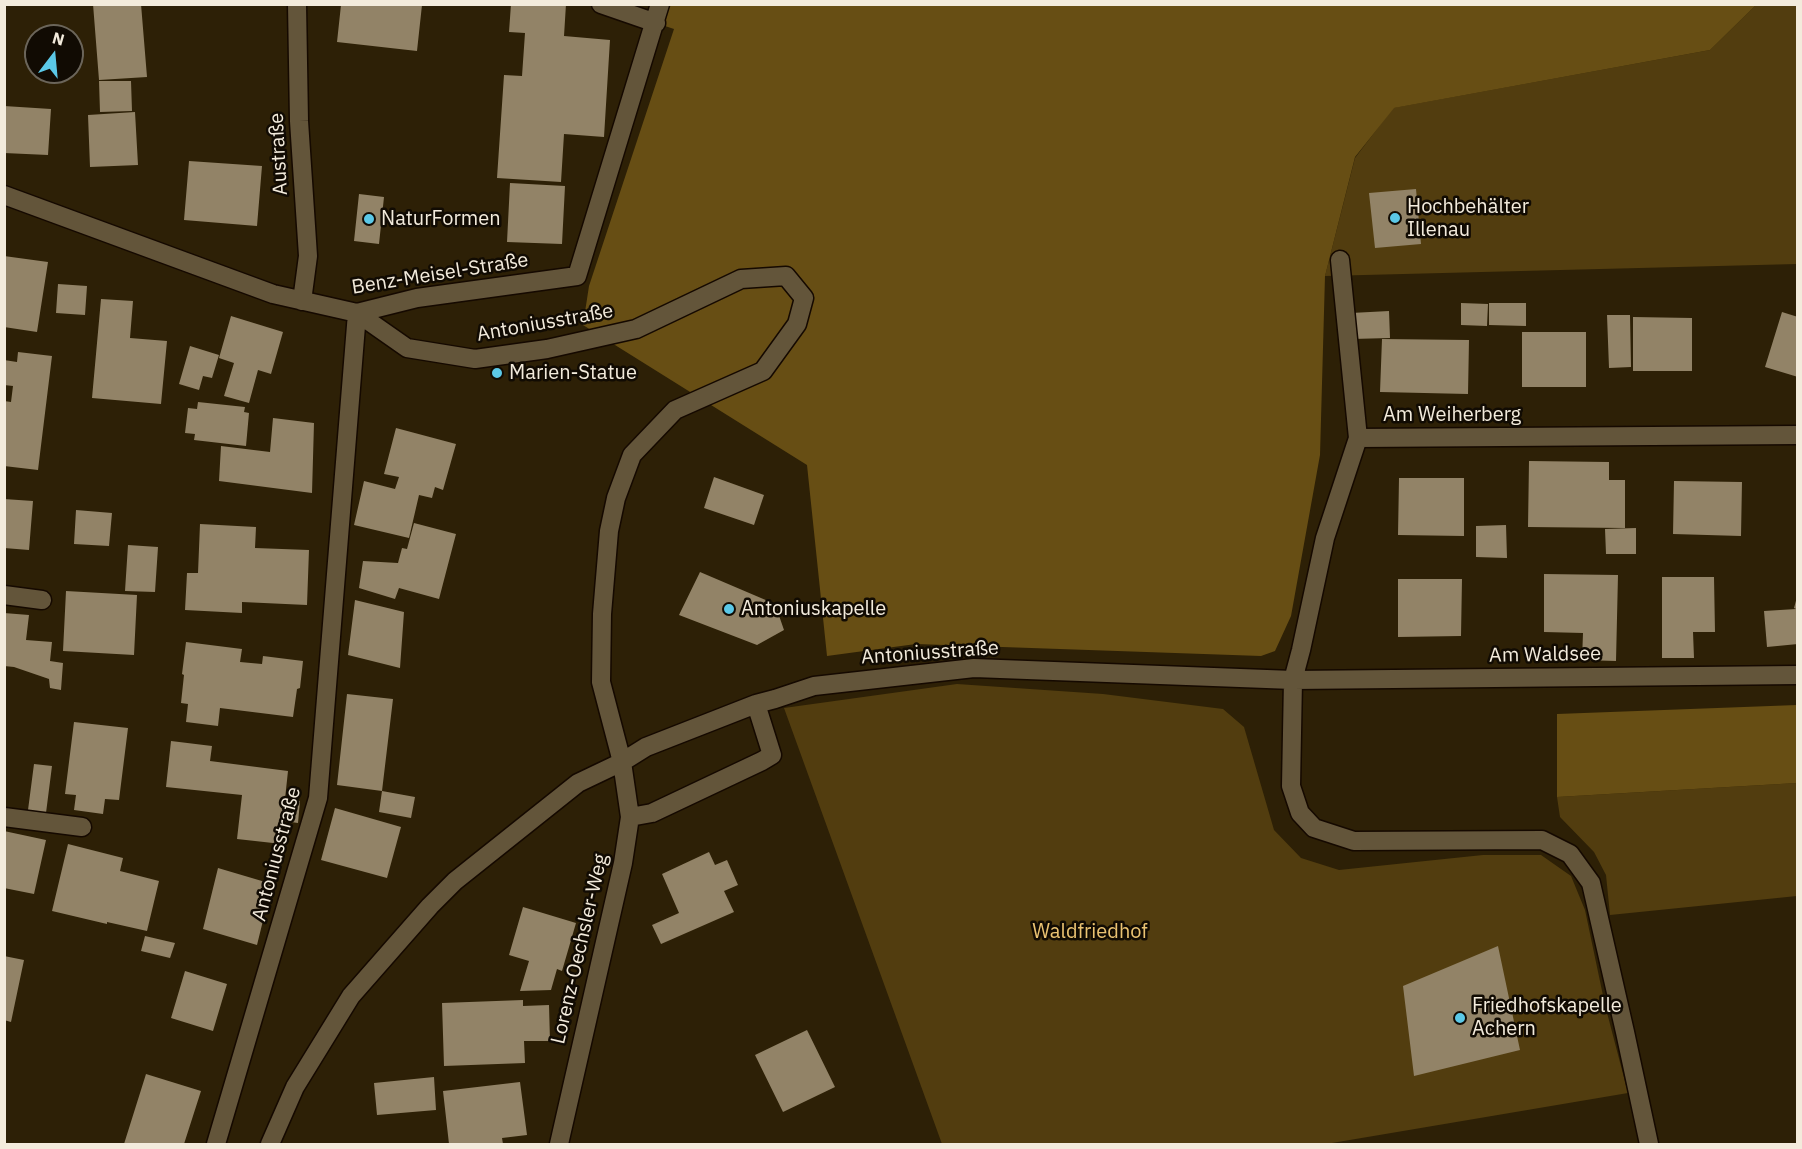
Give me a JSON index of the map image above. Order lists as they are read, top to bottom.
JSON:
{
  "streets": {
    "street": [
      "Austraße",
      "Benz-Meisel-Straße",
      "Antoniusstraße",
      "Am Weiherberg",
      "Am Waldsee",
      "Lorenz-Oechsler-Weg"
    ]
  },
  "crossings": [
    ["Austraße", "Benz-Meisel-Straße"],
    ["Benz-Meisel-Straße", "Antoniusstraße"],
    ["Antoniusstraße", "Am Weiherberg"],
    ["Antoniusstraße", "Am Waldsee"],
    ["Antoniusstraße", "Lorenz-Oechsler-Weg"],
    ["Am Weiherberg", "Am Waldsee"]
  ],
  "parks": ["Waldfriedhof"],
  "places": [
    "Hochbehälter Illenau",
    "NaturFormen",
    "Marien-Statue",
    "Antoniuskapelle",
    "Friedhofskapelle Achern"
  ],
  "north": "top"
}
